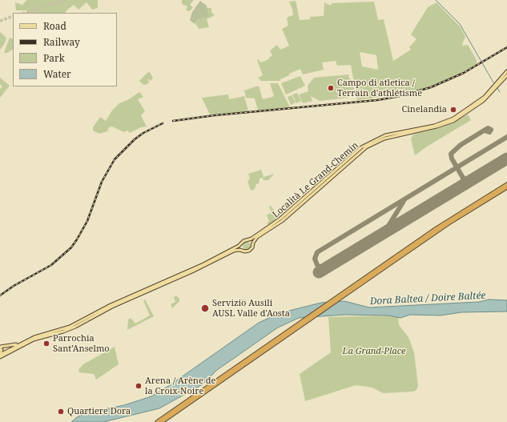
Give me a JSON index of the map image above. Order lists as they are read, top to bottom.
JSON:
{
  "streets": {
    "main road": ["Località Le Grand-Chemin"]
  },
  "water": ["Dora Baltea / Doire Baltée"],
  "parks": ["La Grand-Place"],
  "places": [
    "Campo di atletica / Terrain d'athlétisme",
    "Cinelandia",
    "Servizio Ausili AUSL Valle d'Aosta",
    "Parrochia Sant’Anselmo",
    "Arena / Arène de la Croix-Noire",
    "Quartiere Dora"
  ],
  "legend": [
    "Road",
    "Railway",
    "Park",
    "Water"
  ]
}
